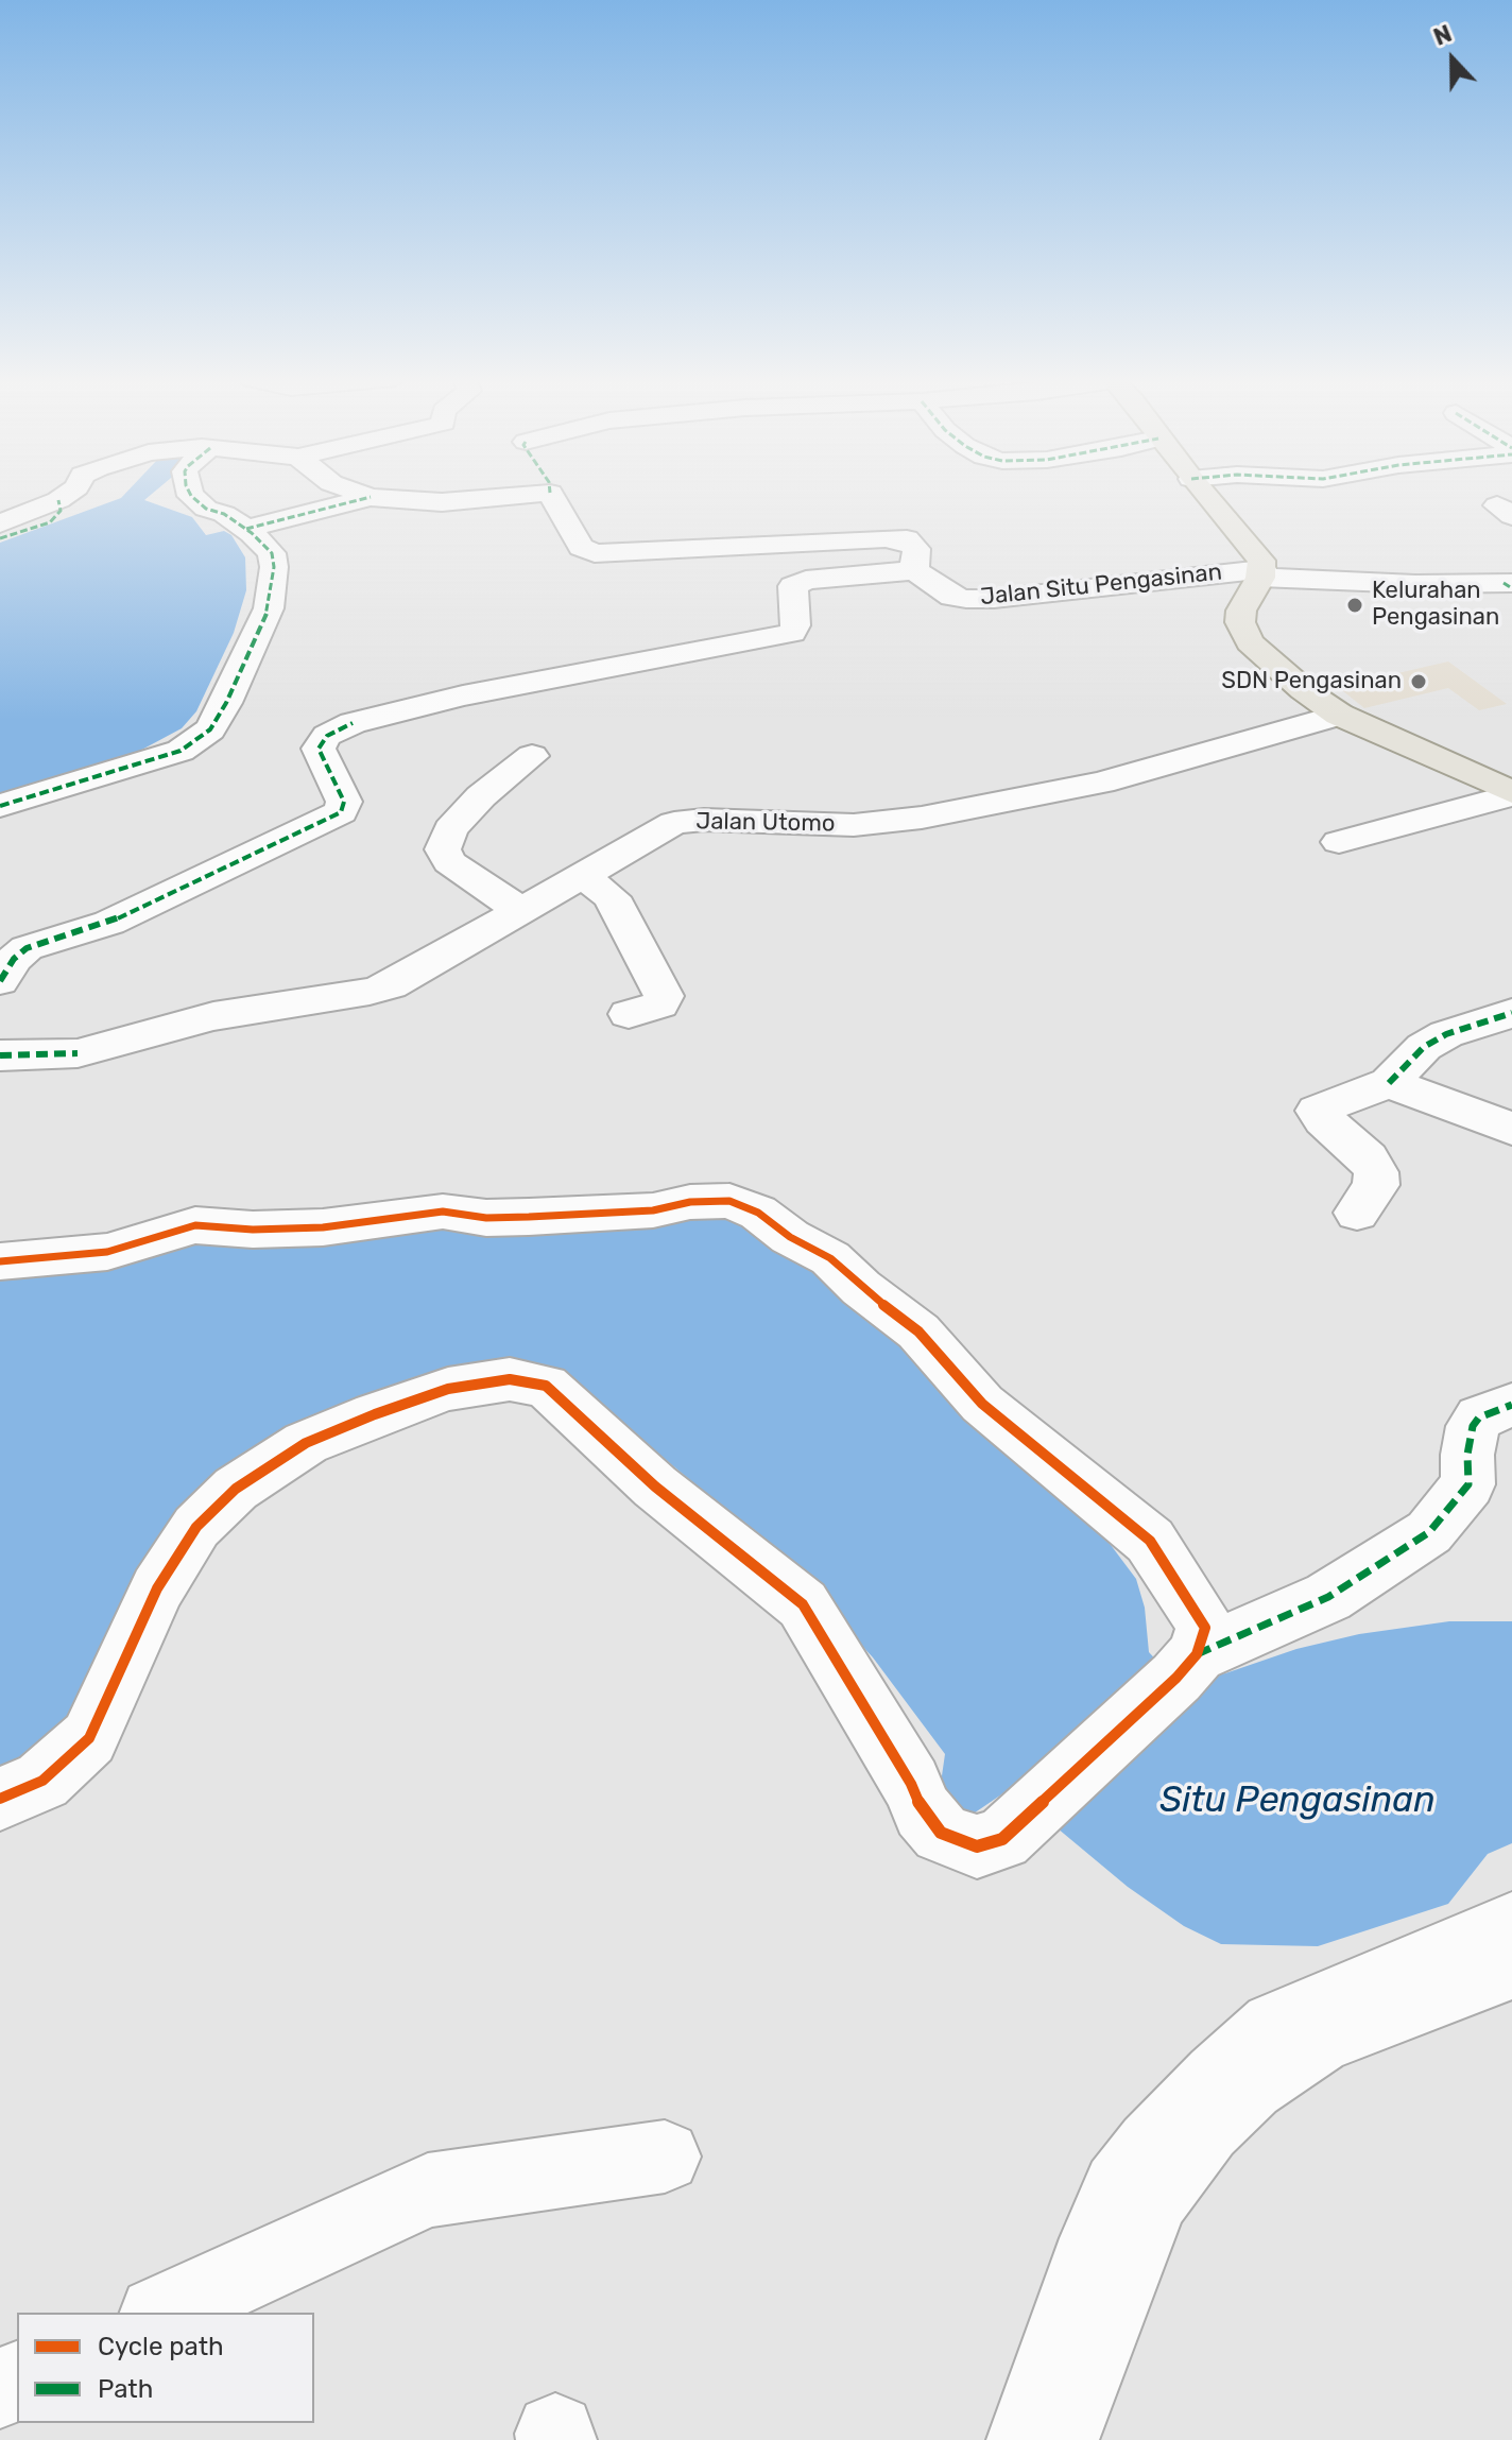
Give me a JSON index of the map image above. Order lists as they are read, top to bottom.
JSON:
{
  "streets": {
    "street": ["Jalan Situ Pengasinan", "Jalan Utomo"]
  },
  "water": ["Situ Pengasinan"],
  "places": ["Kelurahan Pengasinan", "SDN Pengasinan"],
  "legend": ["Cycle path", "Path"],
  "north": "top"
}
